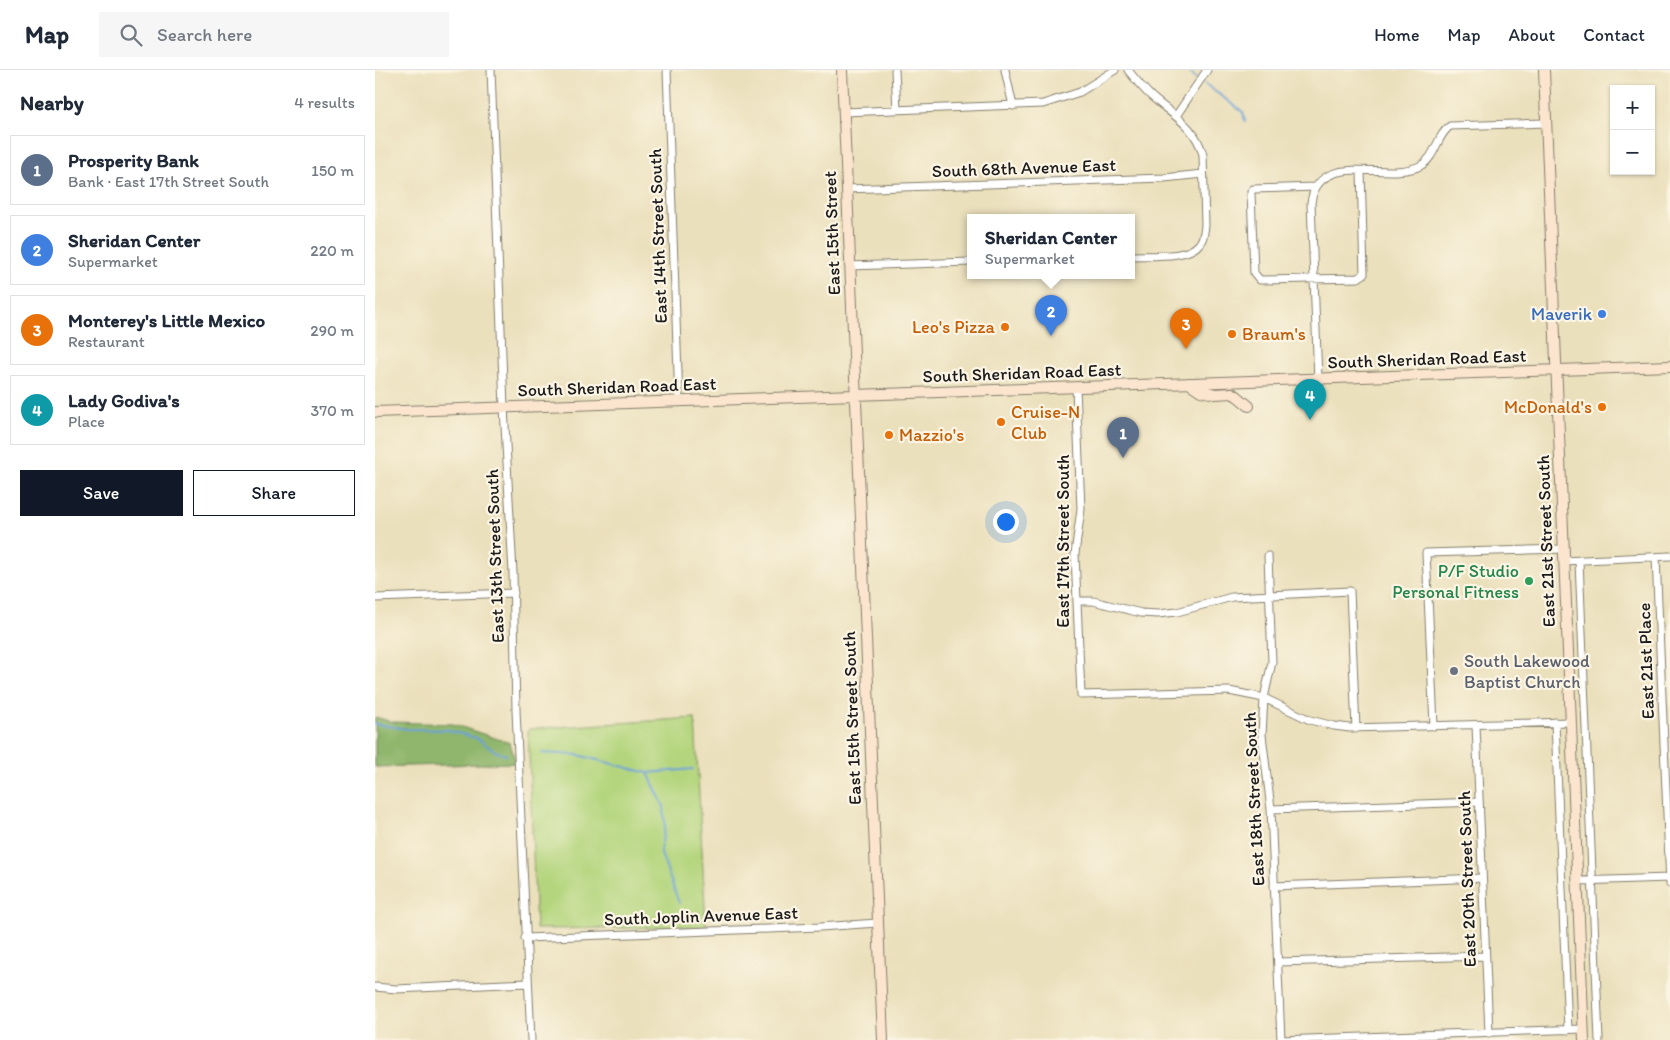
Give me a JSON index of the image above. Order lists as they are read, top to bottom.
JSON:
{
  "streets": {
    "main road": [
      "East 15th Street",
      "South Sheridan Road East",
      "East 21st Street South",
      "East 15th Street South"
    ],
    "street": [
      "South 68th Avenue East",
      "East 14th Street South",
      "East 17th Street South",
      "East 13th Street South",
      "East 21st Place",
      "East 18th Street South",
      "East 20th Street South",
      "South Joplin Avenue East"
    ]
  },
  "crossings": [
    ["South 68th Avenue East", "East 15th Street"],
    ["East 15th Street", "South Sheridan Road East"],
    ["East 15th Street", "East 15th Street South"],
    ["East 14th Street South", "South Sheridan Road East"],
    ["South Sheridan Road East", "East 17th Street South"],
    ["South Sheridan Road East", "East 21st Street South"],
    ["South Sheridan Road East", "East 13th Street South"],
    ["South Sheridan Road East", "East 15th Street South"],
    ["East 17th Street South", "East 18th Street South"],
    ["East 13th Street South", "South Joplin Avenue East"],
    ["East 15th Street South", "South Joplin Avenue East"]
  ],
  "places": [
    "Maverik",
    "Leo's Pizza",
    "Braum's",
    "McDonald's",
    "Cruise-N Club",
    "Mazzio's",
    "P/F Studio Personal Fitness",
    "South Lakewood Baptist Church"
  ],
  "page": {
    "header": "Map",
    "search": "Search here",
    "nav": [
      "Home",
      "Map",
      "About",
      "Contact"
    ],
    "heading": ["Nearby", "4 results"],
    "map_buttons": ["+", "−"],
    "list": [
      {
        "mark": "1",
        "name": "Prosperity Bank",
        "note": "Bank · East 17th Street South",
        "value": "150 m"
      },
      {
        "mark": "2",
        "name": "Sheridan Center",
        "note": "Supermarket",
        "value": "220 m"
      },
      {
        "mark": "3",
        "name": "Monterey's Little Mexico",
        "note": "Restaurant",
        "value": "290 m"
      },
      {
        "mark": "4",
        "name": "Lady Godiva's",
        "note": "Place",
        "value": "370 m"
      }
    ],
    "popup": ["Sheridan Center", "Supermarket"],
    "pins": [
      "2",
      "3",
      "4",
      "1"
    ],
    "buttons": ["Save", "Share"]
  }
}
